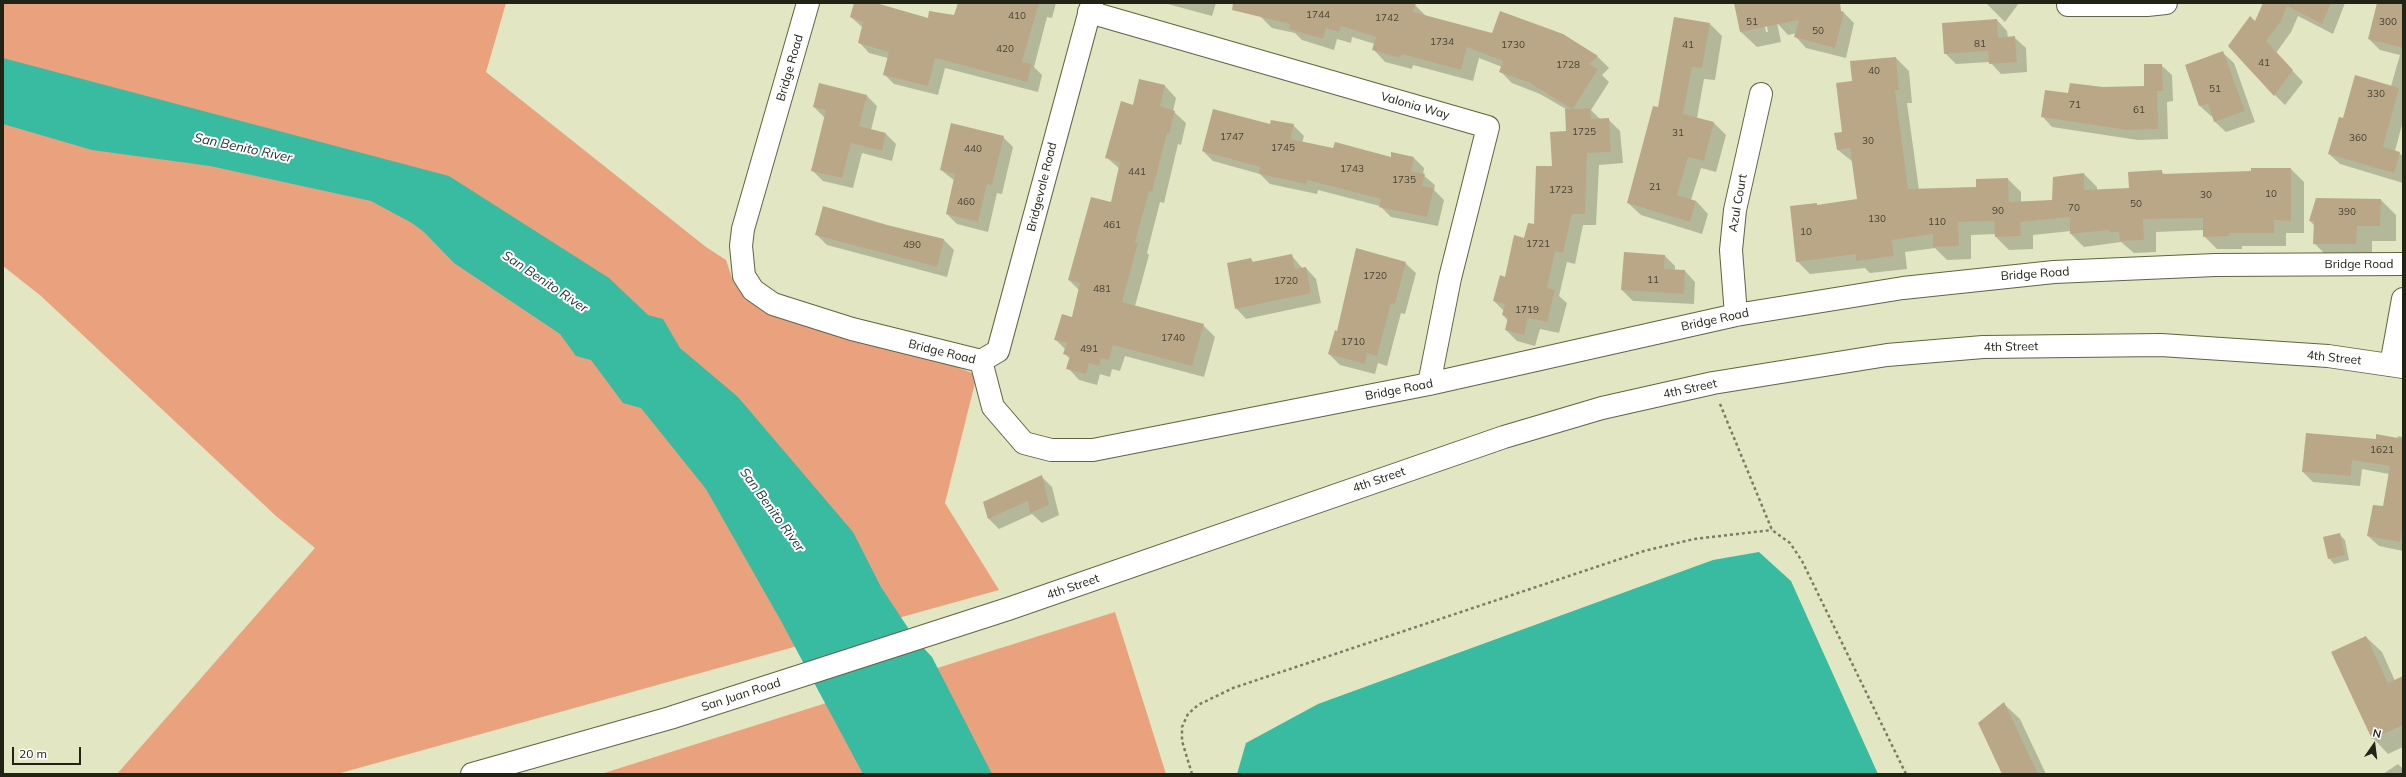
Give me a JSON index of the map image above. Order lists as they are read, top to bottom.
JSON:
{
  "streets": {
    "street": [
      "Bridge Road",
      "Valonia Way",
      "Bridgevale Road",
      "Azul Court",
      "4th Street",
      "San Juan Road"
    ]
  },
  "crossings": [
    ["Bridge Road", "Valonia Way"],
    ["Bridge Road", "Bridgevale Road"],
    ["Bridge Road", "Azul Court"],
    ["Valonia Way", "Bridgevale Road"],
    ["4th Street", "San Juan Road"]
  ],
  "water": ["San Benito River"],
  "house_numbers": [
    "1744",
    "410",
    "1742",
    "51",
    "300",
    "50",
    "1734",
    "81",
    "1730",
    "41",
    "420",
    "41",
    "1728",
    "40",
    "51",
    "330",
    "71",
    "61",
    "1725",
    "31",
    "1747",
    "360",
    "30",
    "1745",
    "440",
    "1743",
    "441",
    "1735",
    "21",
    "1723",
    "10",
    "30",
    "460",
    "50",
    "70",
    "90",
    "390",
    "130",
    "110",
    "461",
    "10",
    "1721",
    "490",
    "1720",
    "11",
    "1720",
    "481",
    "1719",
    "1740",
    "1710",
    "491",
    "1621"
  ],
  "scale_bar": "20 m",
  "north": "top"
}
